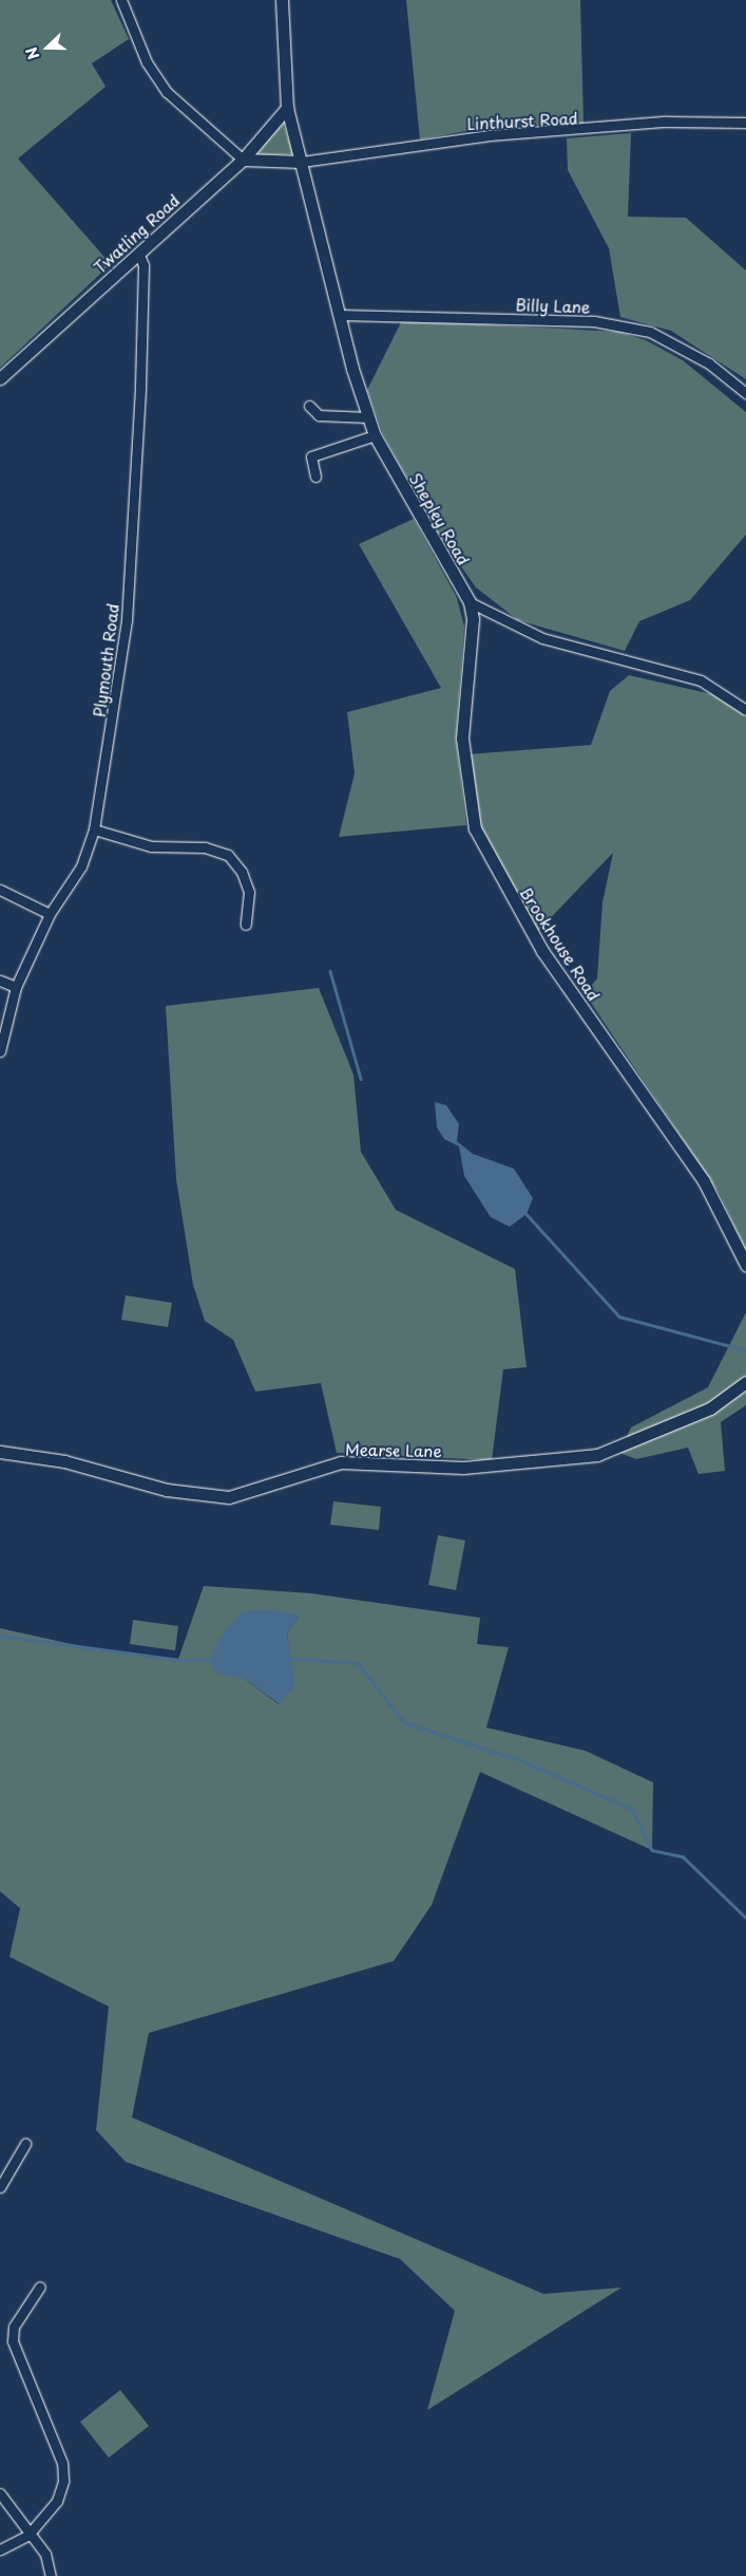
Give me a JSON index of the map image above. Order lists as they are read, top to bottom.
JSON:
{
  "streets": {
    "street": [
      "Linthurst Road",
      "Twatling Road",
      "Billy Lane",
      "Shepley Road",
      "Plymouth Road",
      "Brookhouse Road",
      "Mearse Lane"
    ]
  },
  "crossings": [
    ["Linthurst Road", "Shepley Road"],
    ["Twatling Road", "Shepley Road"],
    ["Twatling Road", "Plymouth Road"],
    ["Billy Lane", "Shepley Road"],
    ["Shepley Road", "Brookhouse Road"]
  ],
  "north": "left"
}
